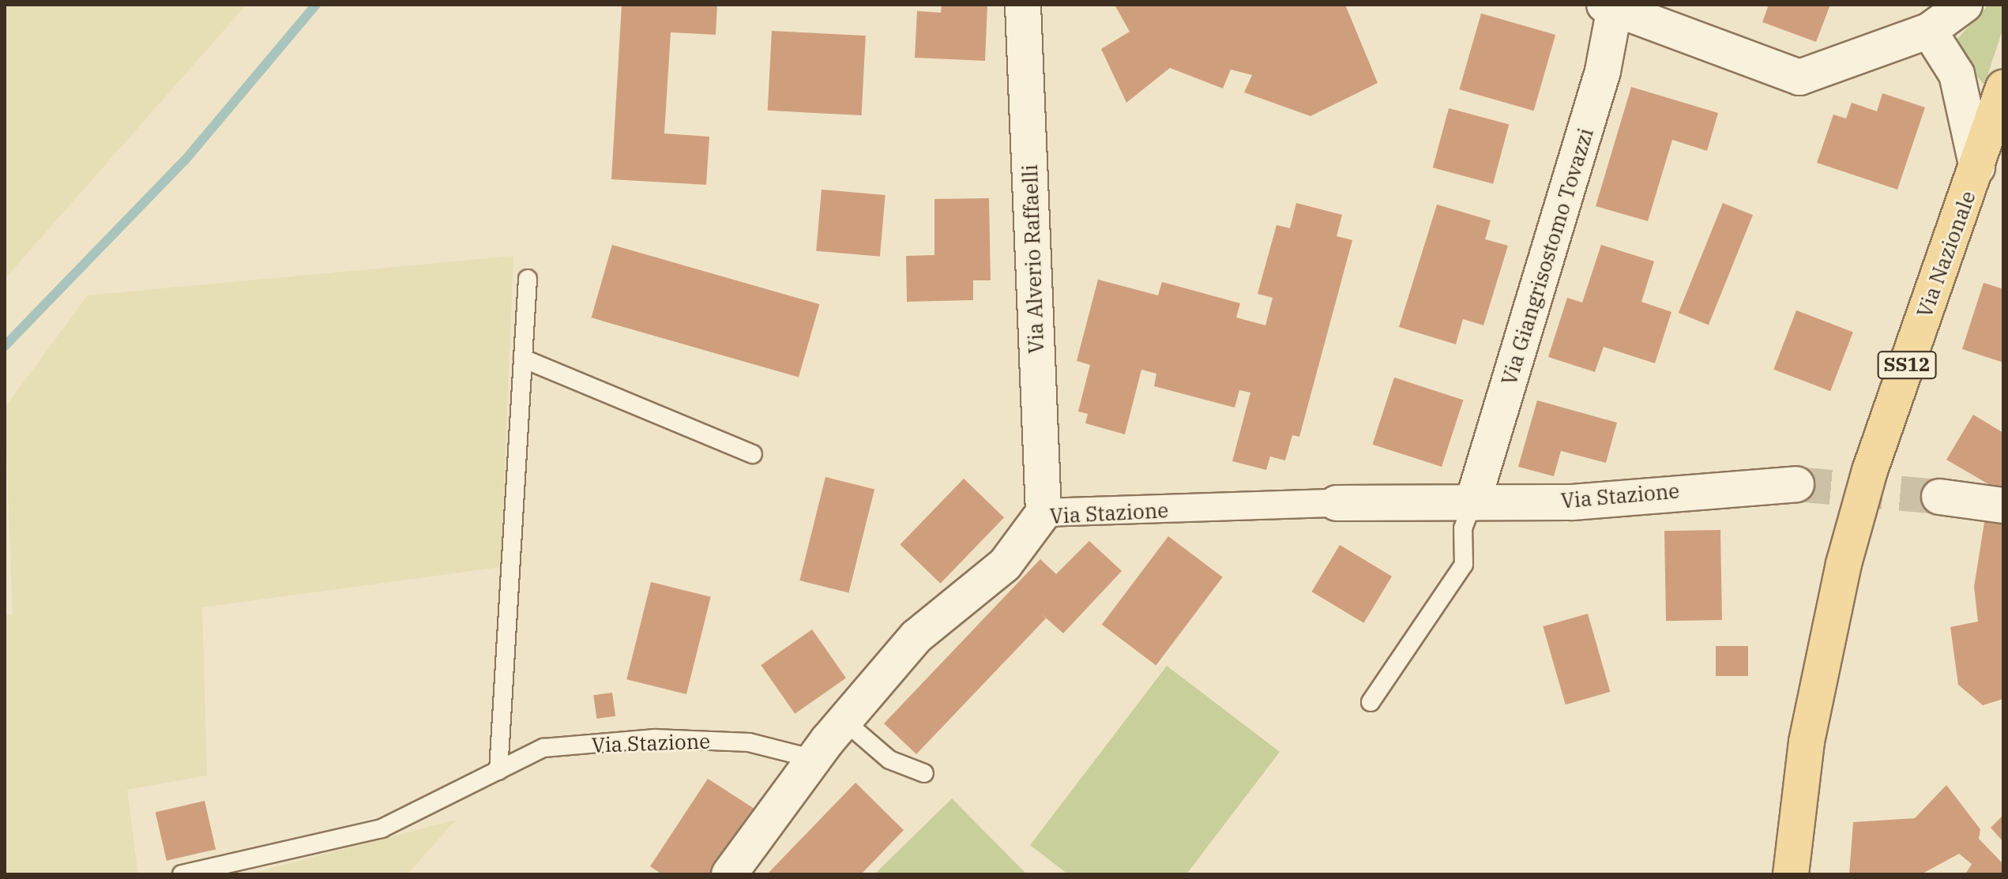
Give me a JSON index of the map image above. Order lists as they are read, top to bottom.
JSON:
{
  "streets": {
    "main road": ["Via Nazionale", "SS12"],
    "street": ["Via Giangrisostomo Tovazzi", "Via Alverio Raffaelli", "Via Stazione"]
  },
  "crossings": [
    ["Via Giangrisostomo Tovazzi", "Via Stazione"],
    ["Via Alverio Raffaelli", "Via Stazione"]
  ]
}
